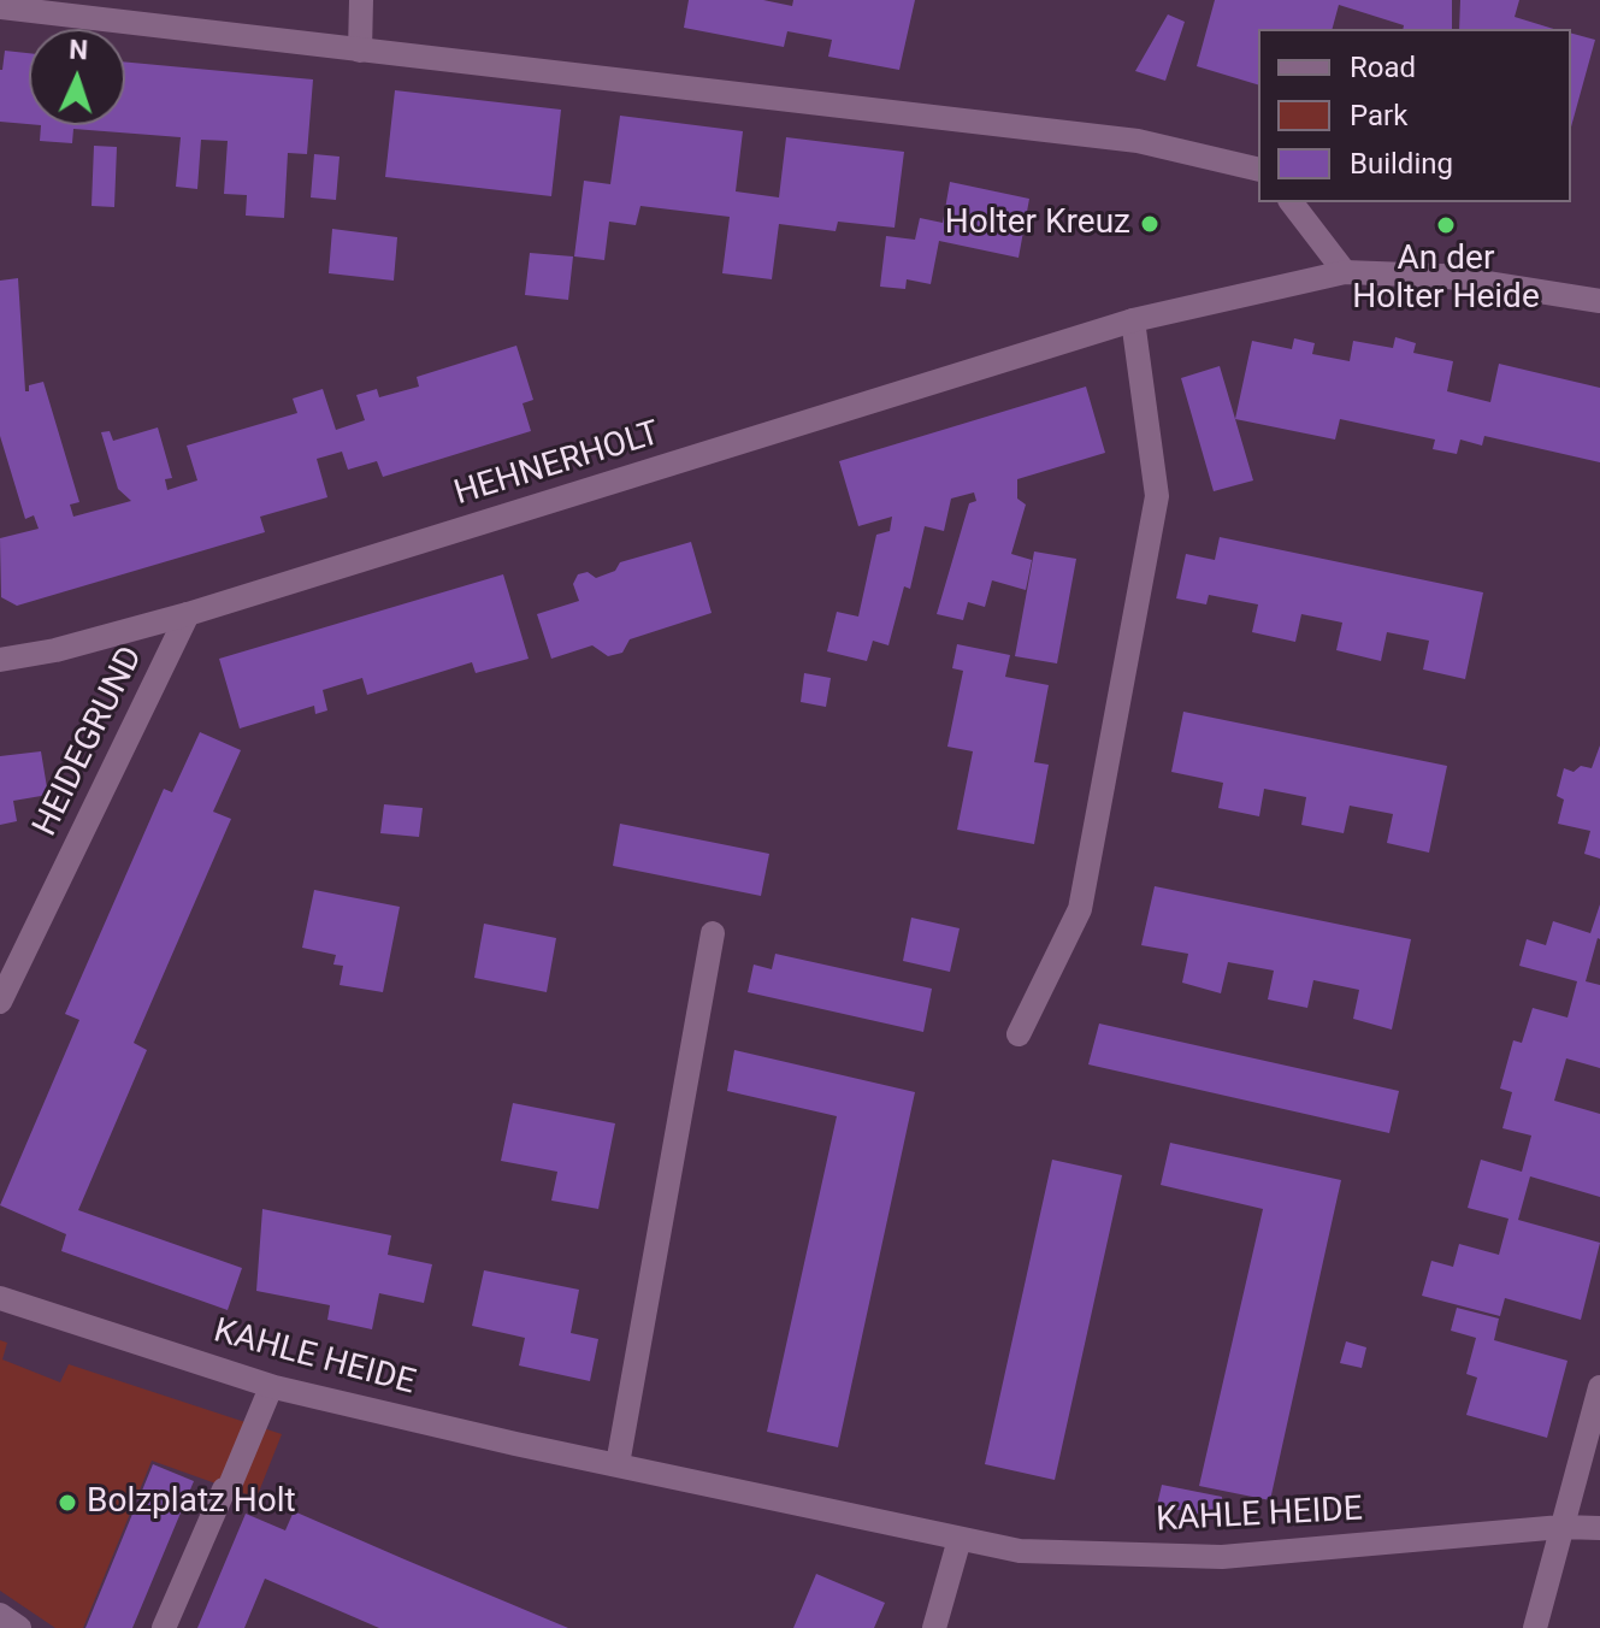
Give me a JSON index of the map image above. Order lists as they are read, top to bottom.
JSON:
{
  "streets": {
    "street": ["HEHNERHOLT", "HEIDEGRUND", "KAHLE HEIDE"]
  },
  "crossings": [
    ["HEHNERHOLT", "HEIDEGRUND"]
  ],
  "places": ["Holter Kreuz", "An der Holter Heide", "Bolzplatz Holt"],
  "legend": ["Road", "Park", "Building"],
  "north": "top"
}
